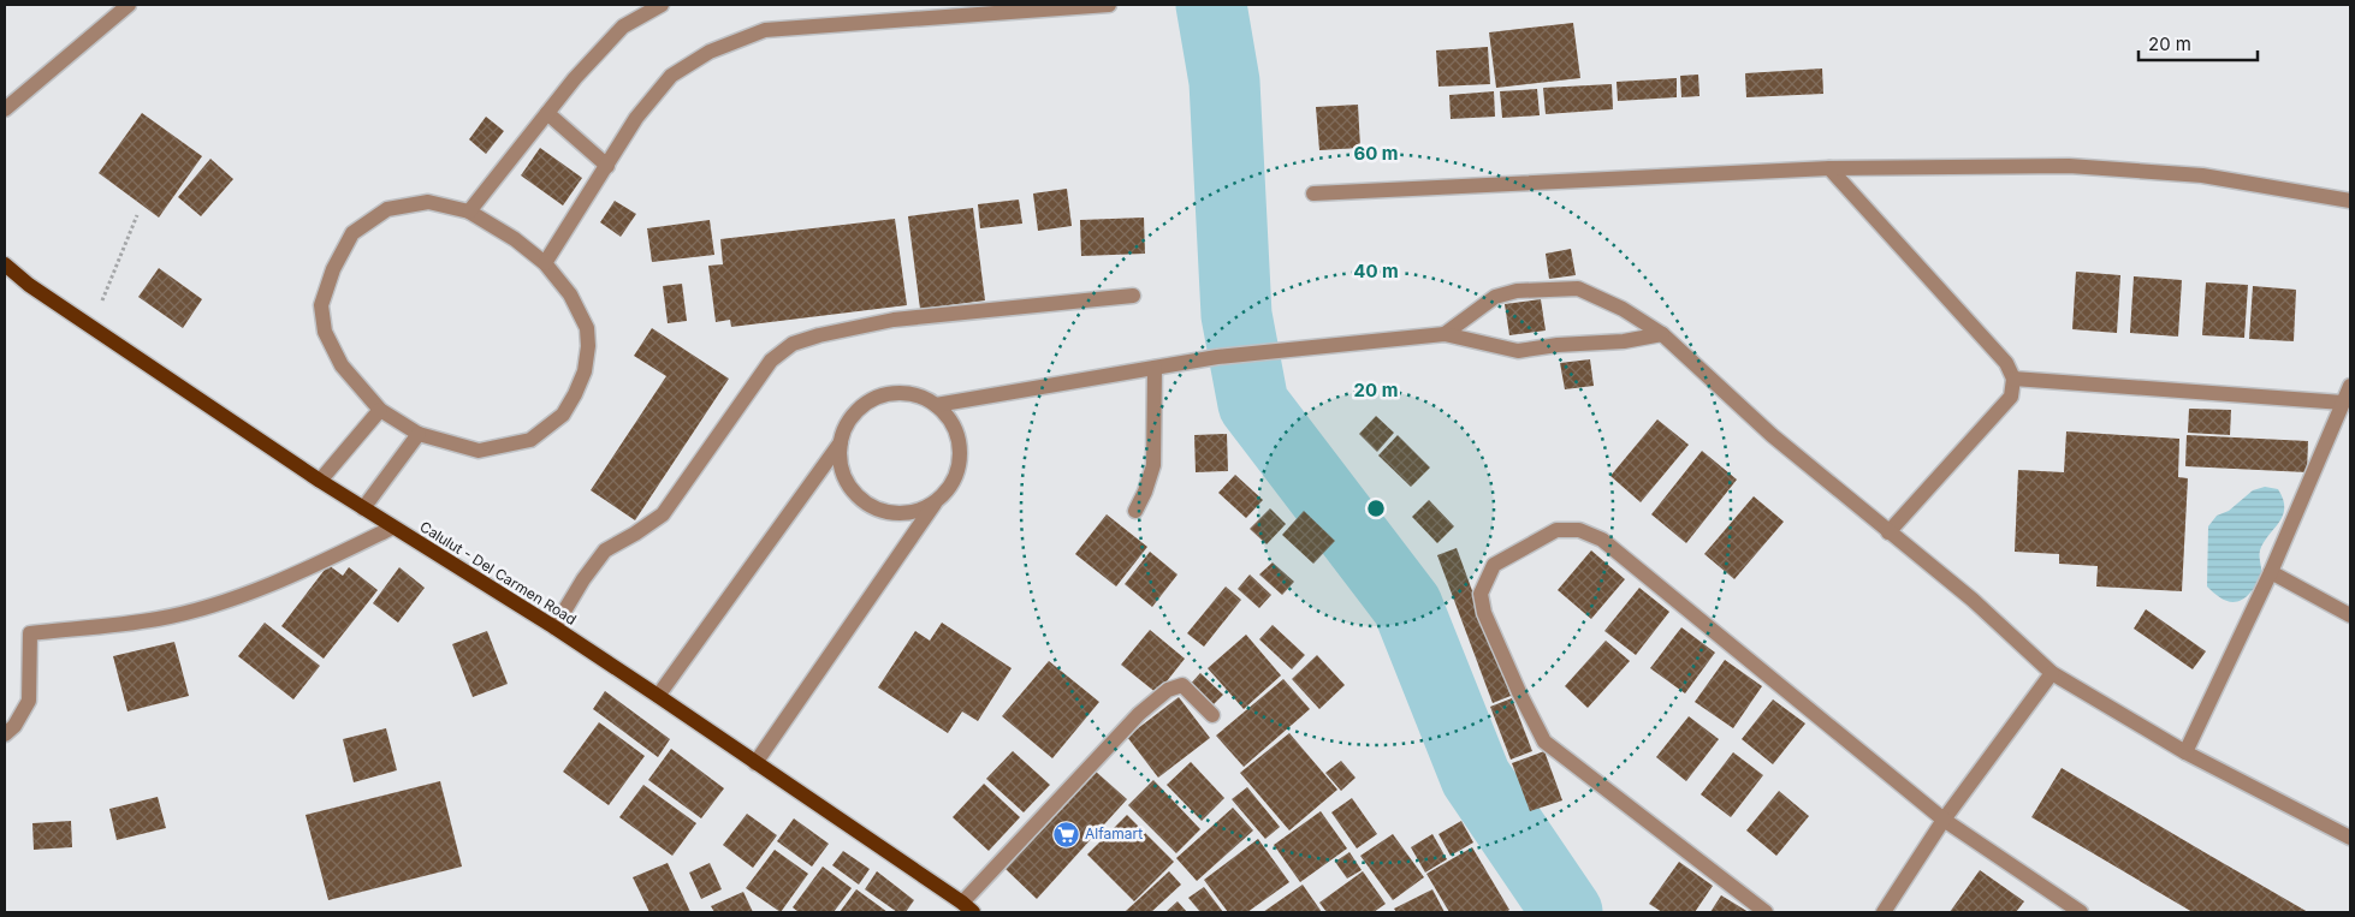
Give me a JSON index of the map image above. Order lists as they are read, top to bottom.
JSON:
{
  "streets": {
    "main road": ["Calulut - Del Carmen Road"]
  },
  "places": {
    "supermarket": ["Alfamart"]
  },
  "scale_bar": "20 m",
  "rings": ["60 m", "40 m", "20 m"]
}
